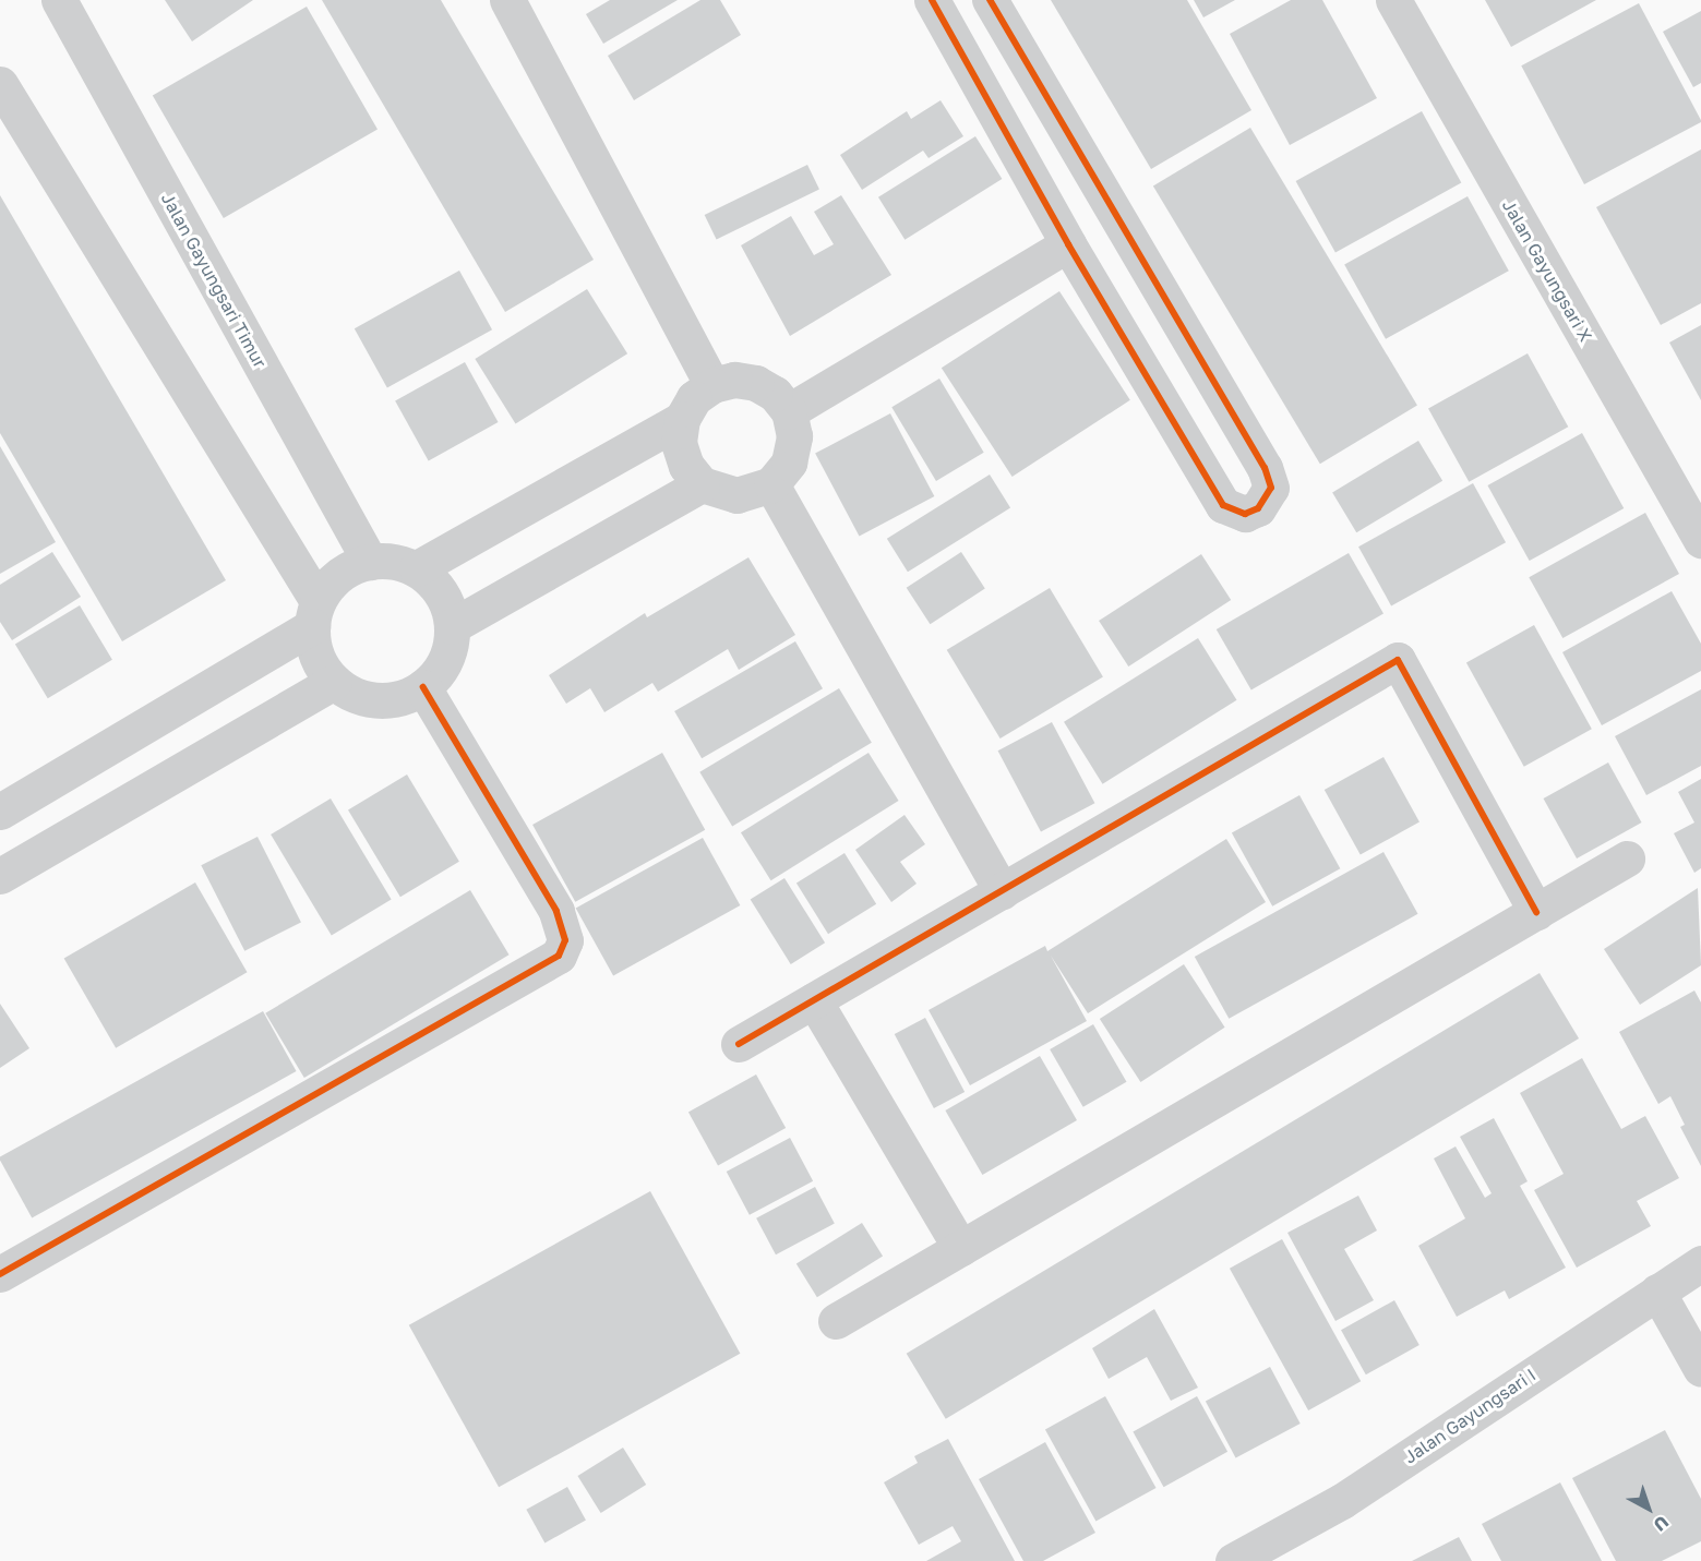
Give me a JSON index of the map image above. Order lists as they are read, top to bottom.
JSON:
{
  "streets": {
    "street": ["Jalan Gayungsari X", "Jalan Gayungsari Timur", "Jalan Gayungsari I"]
  },
  "north": "bottom right"
}
